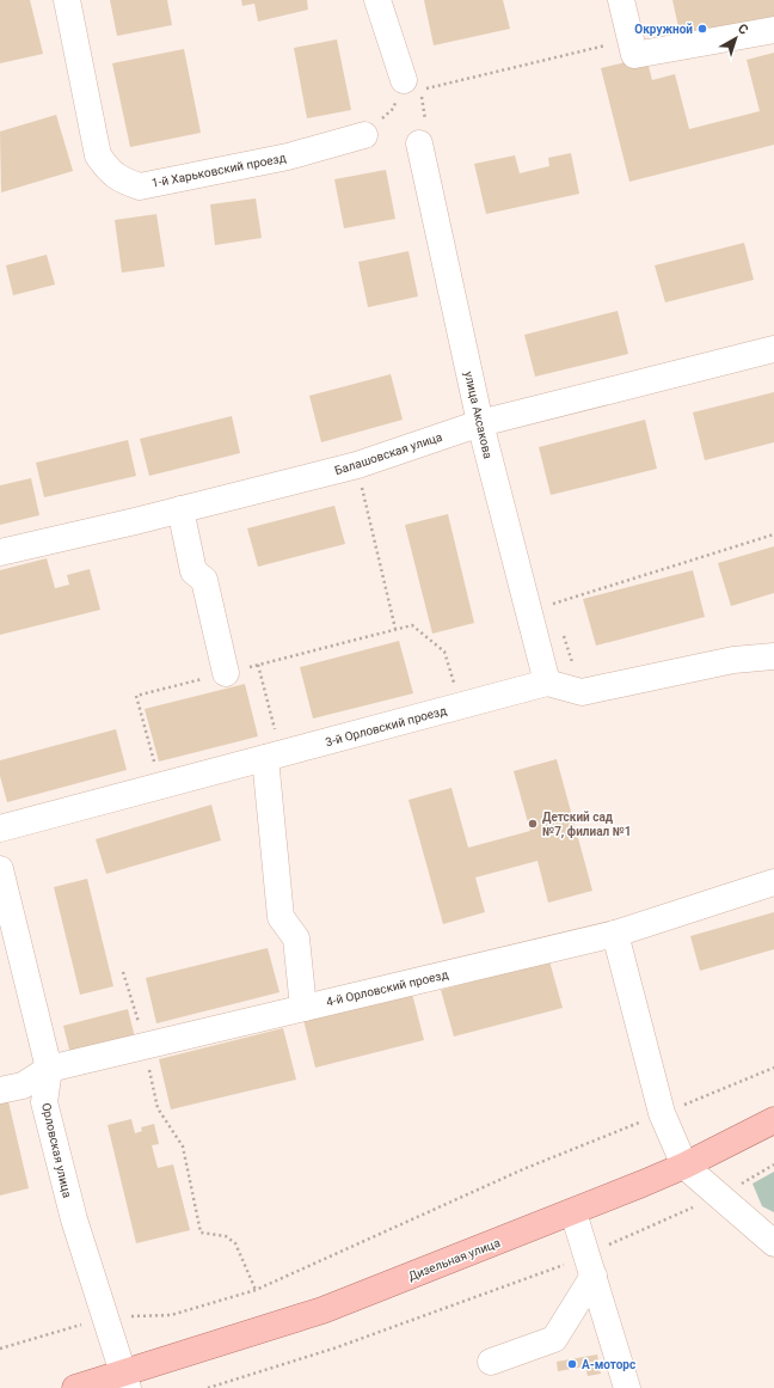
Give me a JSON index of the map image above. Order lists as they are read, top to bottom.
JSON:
{
  "streets": {
    "main road": ["Дизельная улица"],
    "street": [
      "1-й Харьковский проезд",
      "улица Аксакова",
      "Балашовская улица",
      "3-й Орловский проезд",
      "4-й Орловский проезд",
      "Орловская улица"
    ]
  },
  "crossings": [
    ["улица Аксакова", "Балашовская улица"],
    ["улица Аксакова", "3-й Орловский проезд"],
    ["4-й Орловский проезд", "Орловская улица"],
    ["Орловская улица", "Дизельная улица"]
  ],
  "places": ["Окружной", "Детский сад №7, филиал №1", "А-моторс"],
  "north": "top right"
}
